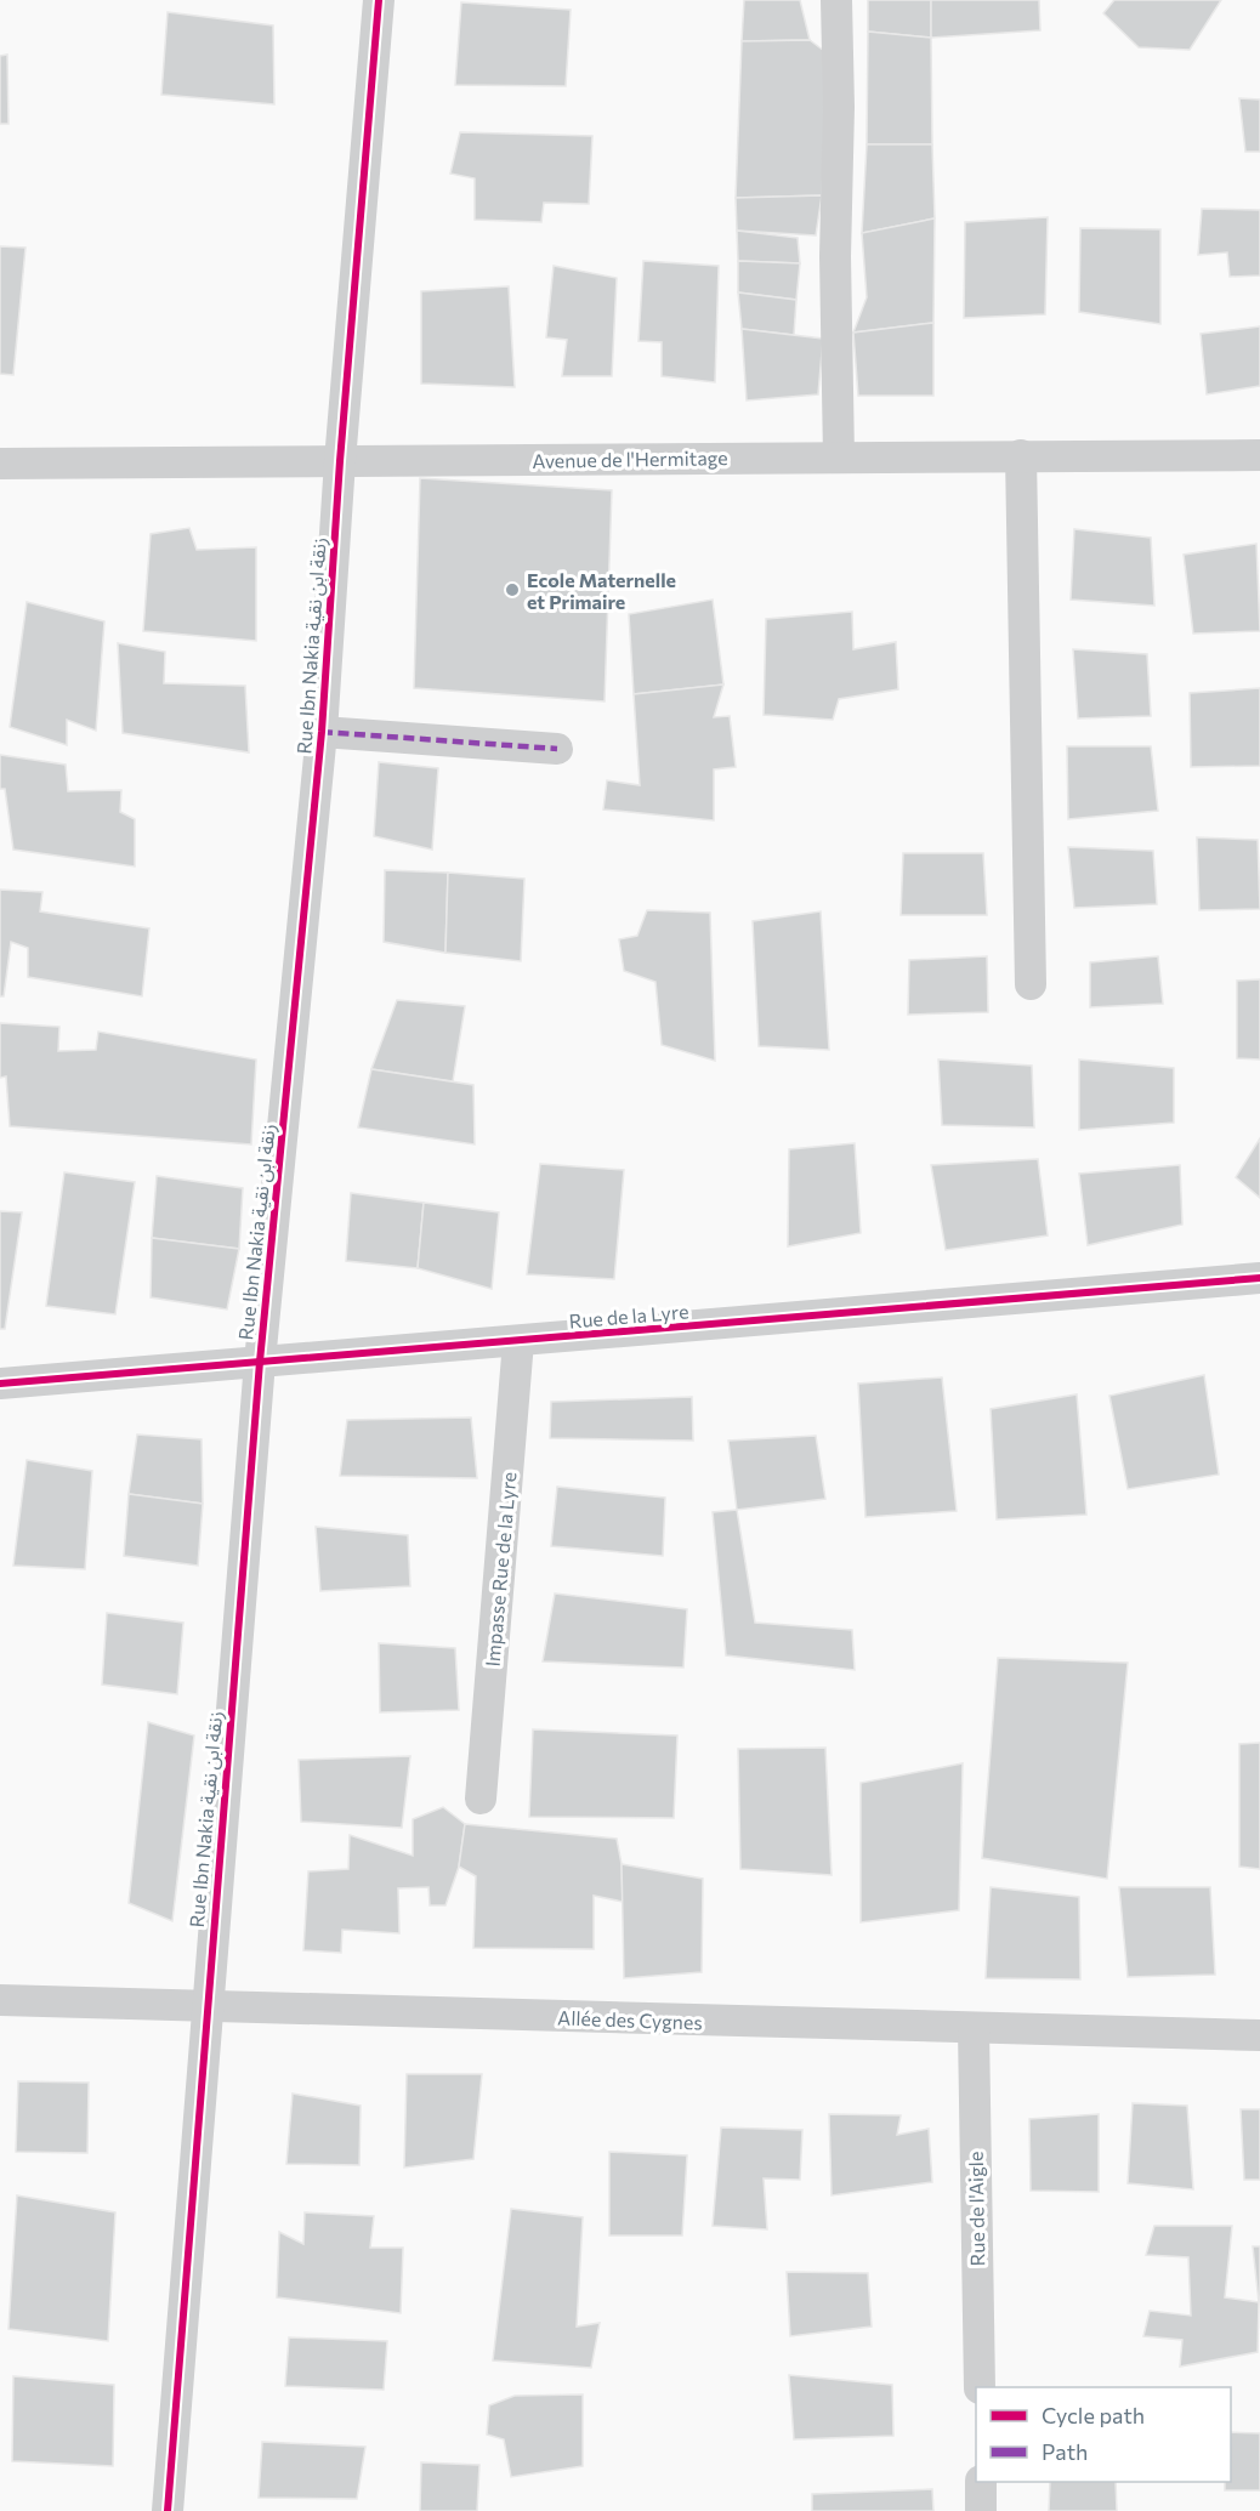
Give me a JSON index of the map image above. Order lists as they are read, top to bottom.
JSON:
{
  "streets": {
    "street": [
      "Avenue de l'Hermitage",
      "Rue Ibn Nakia زنقة ابن نقية",
      "Rue de la Lyre",
      "Impasse Rue de la Lyre",
      "Allée des Cygnes",
      "Rue de l'Aigle"
    ]
  },
  "crossings": [
    ["Avenue de l'Hermitage", "Rue Ibn Nakia زنقة ابن نقية"],
    ["Rue Ibn Nakia زنقة ابن نقية", "Rue de la Lyre"],
    ["Rue Ibn Nakia زنقة ابن نقية", "Allée des Cygnes"],
    ["Rue de la Lyre", "Impasse Rue de la Lyre"],
    ["Allée des Cygnes", "Rue de l'Aigle"]
  ],
  "places": ["Ecole Maternelle et Primaire"],
  "legend": ["Cycle path", "Path"]
}
